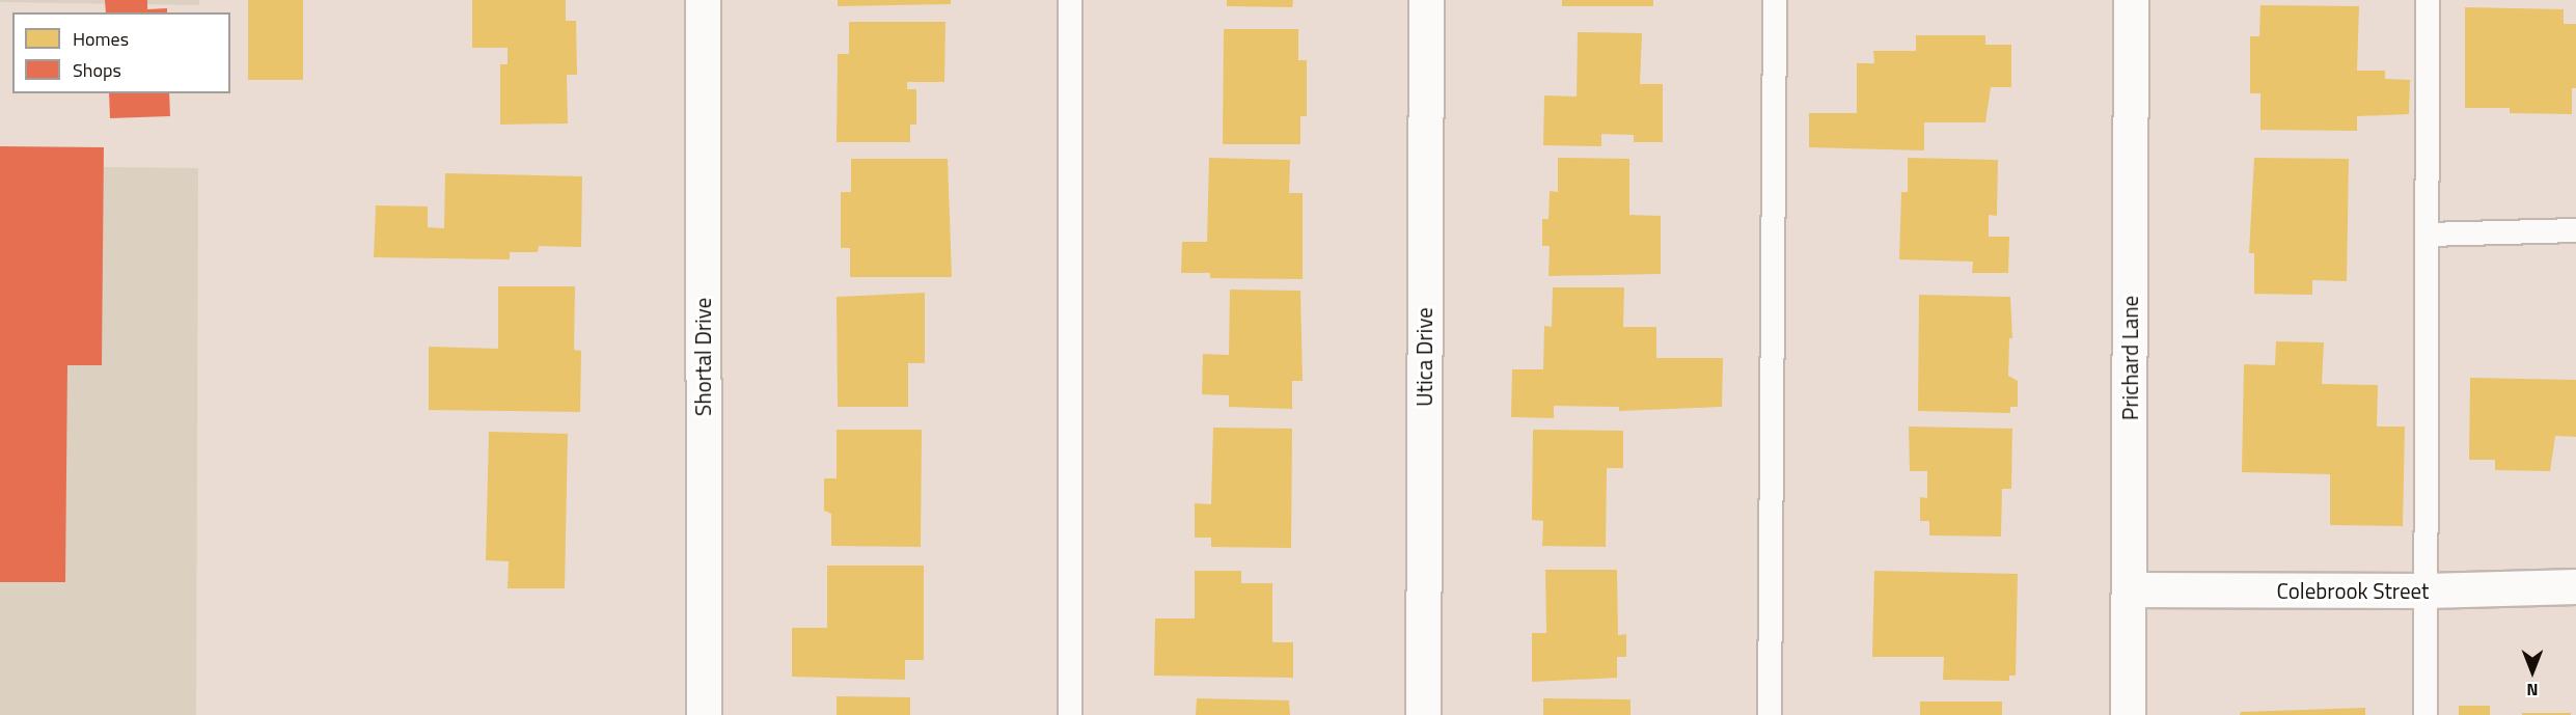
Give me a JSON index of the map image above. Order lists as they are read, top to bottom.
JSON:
{
  "streets": {
    "street": [
      "Shortal Drive",
      "Utica Drive",
      "Prichard Lane",
      "Colebrook Street"
    ]
  },
  "crossings": [
    ["Prichard Lane", "Colebrook Street"]
  ],
  "legend": ["Homes", "Shops"],
  "north": "bottom"
}
